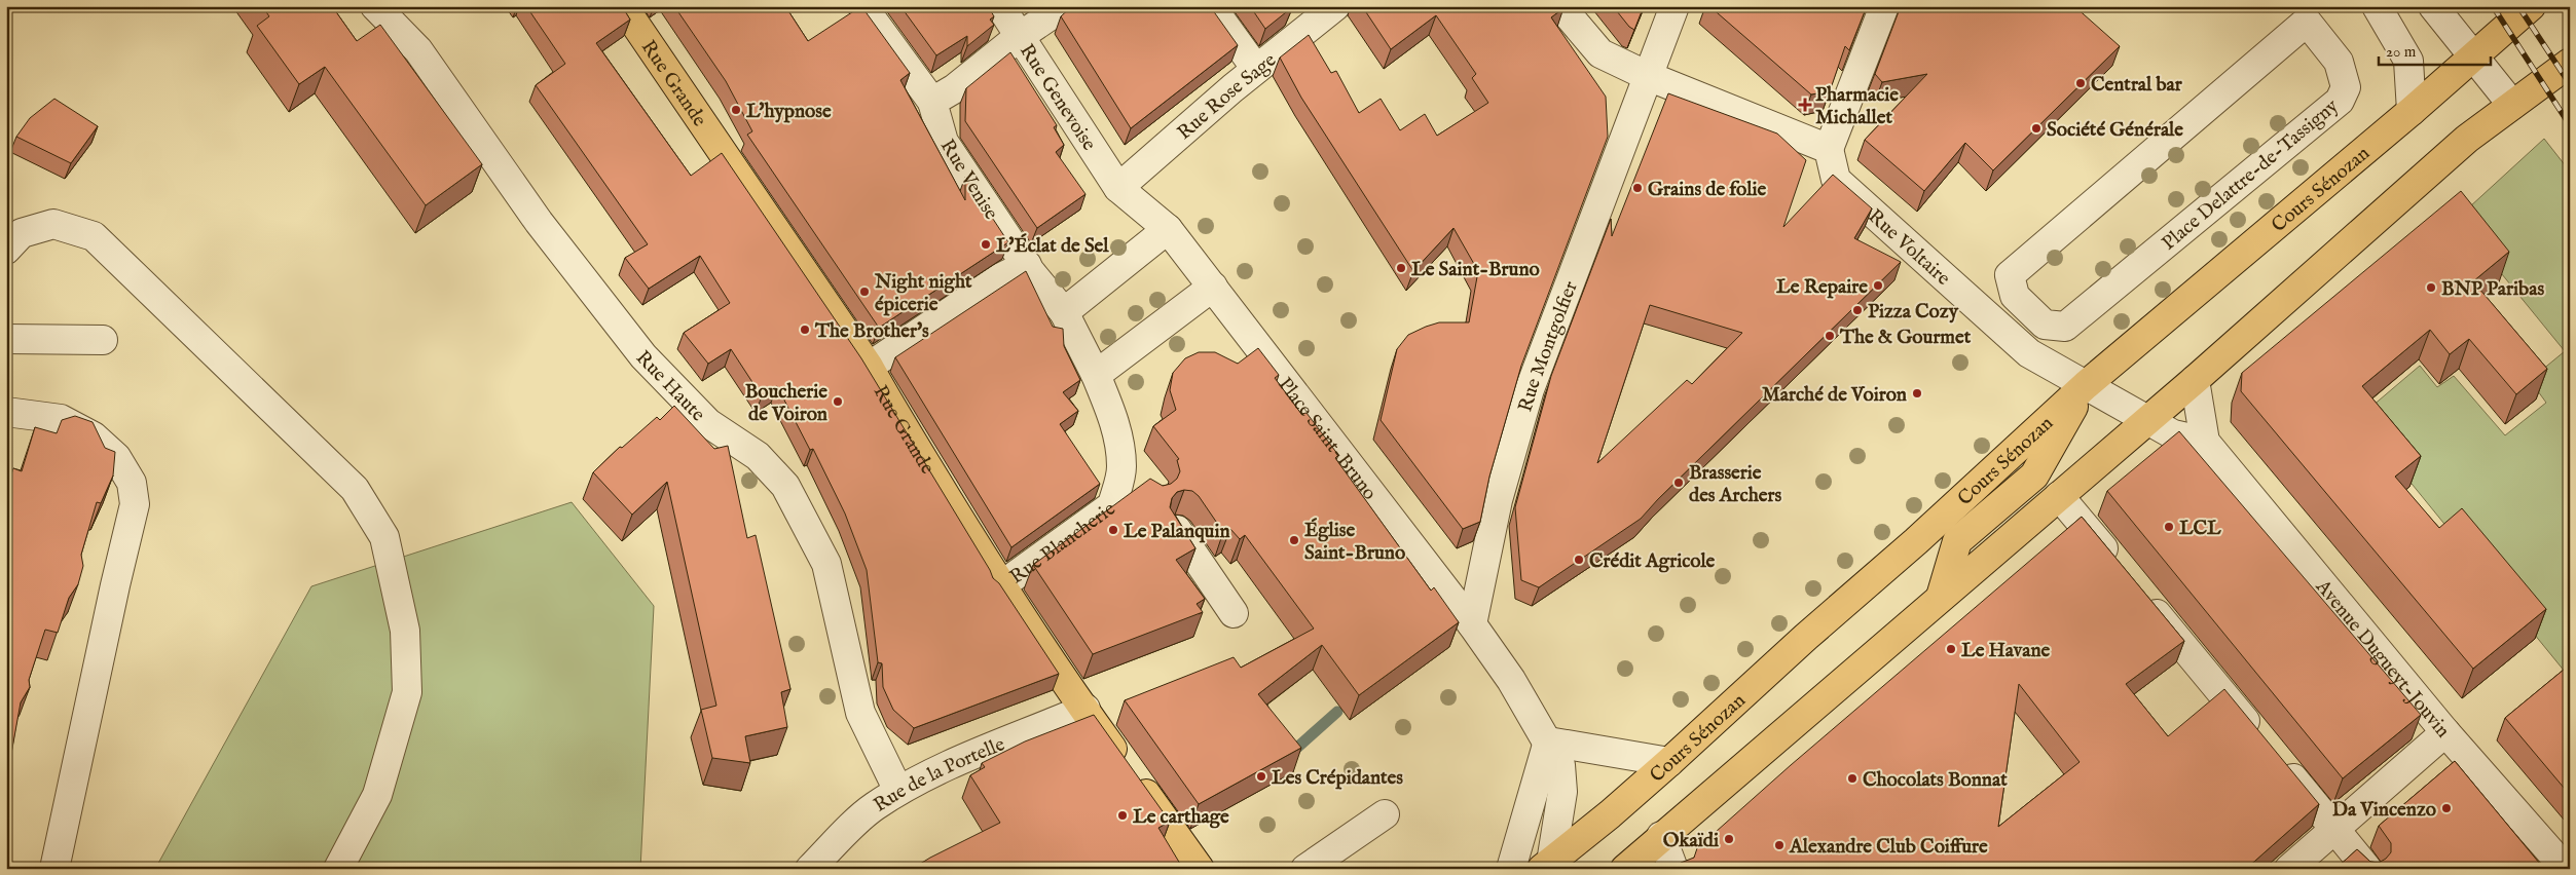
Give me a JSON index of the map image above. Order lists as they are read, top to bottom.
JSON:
{
  "streets": {
    "main road": ["Rue Grande", "Cours Sénozan"],
    "street": [
      "Rue Rose Sage",
      "Rue Genevoise",
      "Place Delattre-de-Tassigny",
      "Rue Venise",
      "Rue Voltaire",
      "Rue Montgolfier",
      "Rue Haute",
      "Place Saint-Bruno",
      "Rue Blancherie",
      "Avenue Dugueyt-Jouvin",
      "Rue de la Portelle"
    ]
  },
  "crossings": [
    ["Rue Grande", "Rue Blancherie"],
    ["Rue Grande", "Rue de la Portelle"],
    ["Rue Rose Sage", "Rue Genevoise"],
    ["Rue Rose Sage", "Place Saint-Bruno"],
    ["Rue Genevoise", "Place Saint-Bruno"],
    ["Cours Sénozan", "Rue Voltaire"],
    ["Cours Sénozan", "Place Saint-Bruno"],
    ["Rue Montgolfier", "Place Saint-Bruno"],
    ["Rue Haute", "Rue de la Portelle"]
  ],
  "places": {
    "other": [
      "Central bar",
      "L'hypnose",
      "Société Générale",
      "Grains de folie",
      "L'Éclat de Sel",
      "Le Saint-Bruno",
      "Le Repaire",
      "BNP Paribas",
      "Night night épicerie",
      "Pizza Cozy",
      "The Brother's",
      "The & Gourmet",
      "Marché de Voiron",
      "Boucherie de Voiron",
      "Brasserie des Archers",
      "LCL",
      "Le Palanquin",
      "Église Saint-Bruno",
      "Crédit Agricole",
      "Le Havane",
      "Les Crépidantes",
      "Chocolats Bonnat",
      "Da Vincenzo",
      "Le carthage",
      "Okaïdi",
      "Alexandre Club Coiffure"
    ],
    "health": ["Pharmacie Michallet"]
  },
  "scale_bar": "20 m"
}
